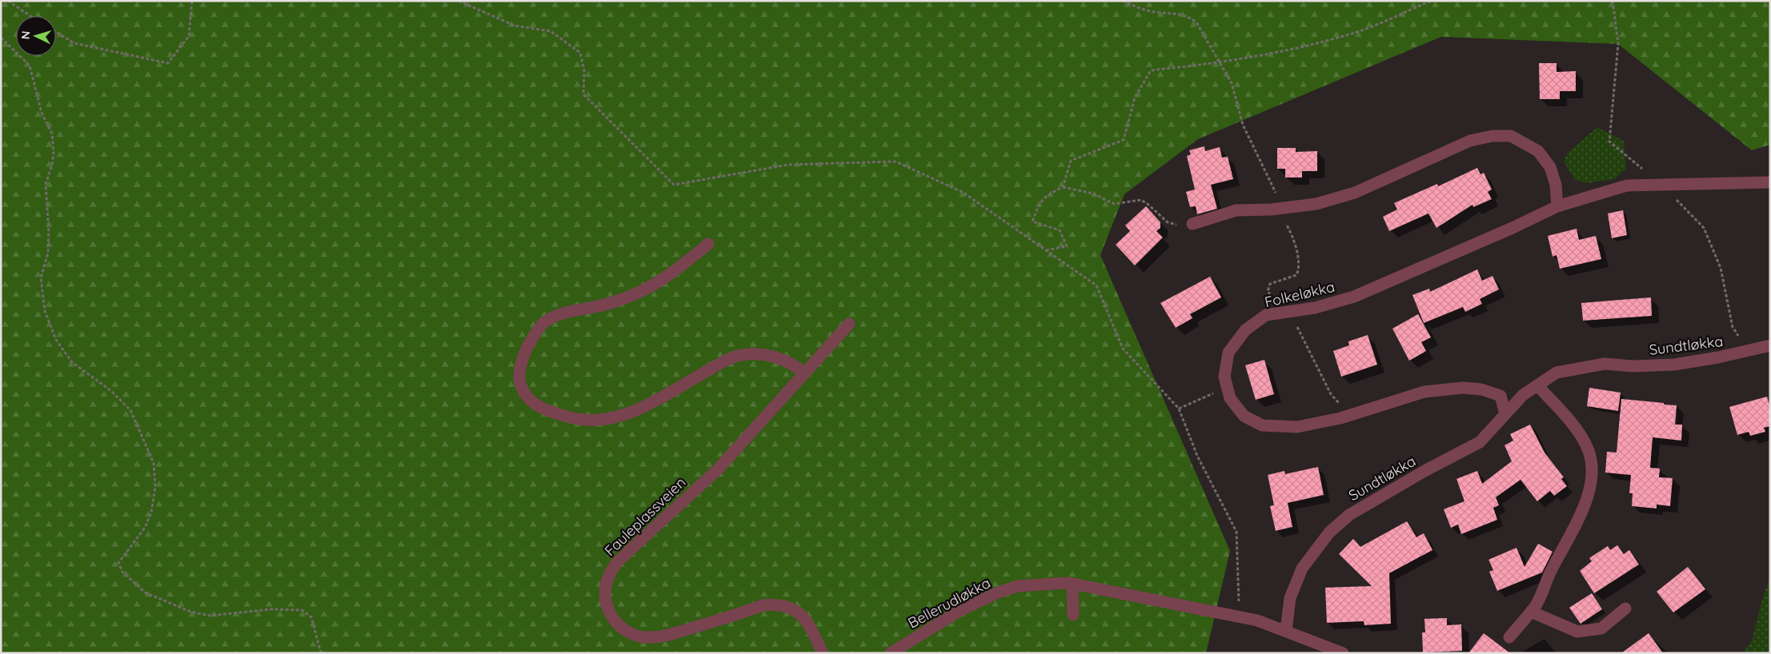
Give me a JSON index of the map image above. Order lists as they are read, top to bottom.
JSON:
{
  "streets": {
    "street": [
      "Folkeløkka",
      "Sundtløkka",
      "Fauleplassveien",
      "Bellerudløkka"
    ]
  },
  "crossings": [
    ["Folkeløkka", "Sundtløkka"],
    ["Sundtløkka", "Bellerudløkka"]
  ],
  "north": "left"
}
